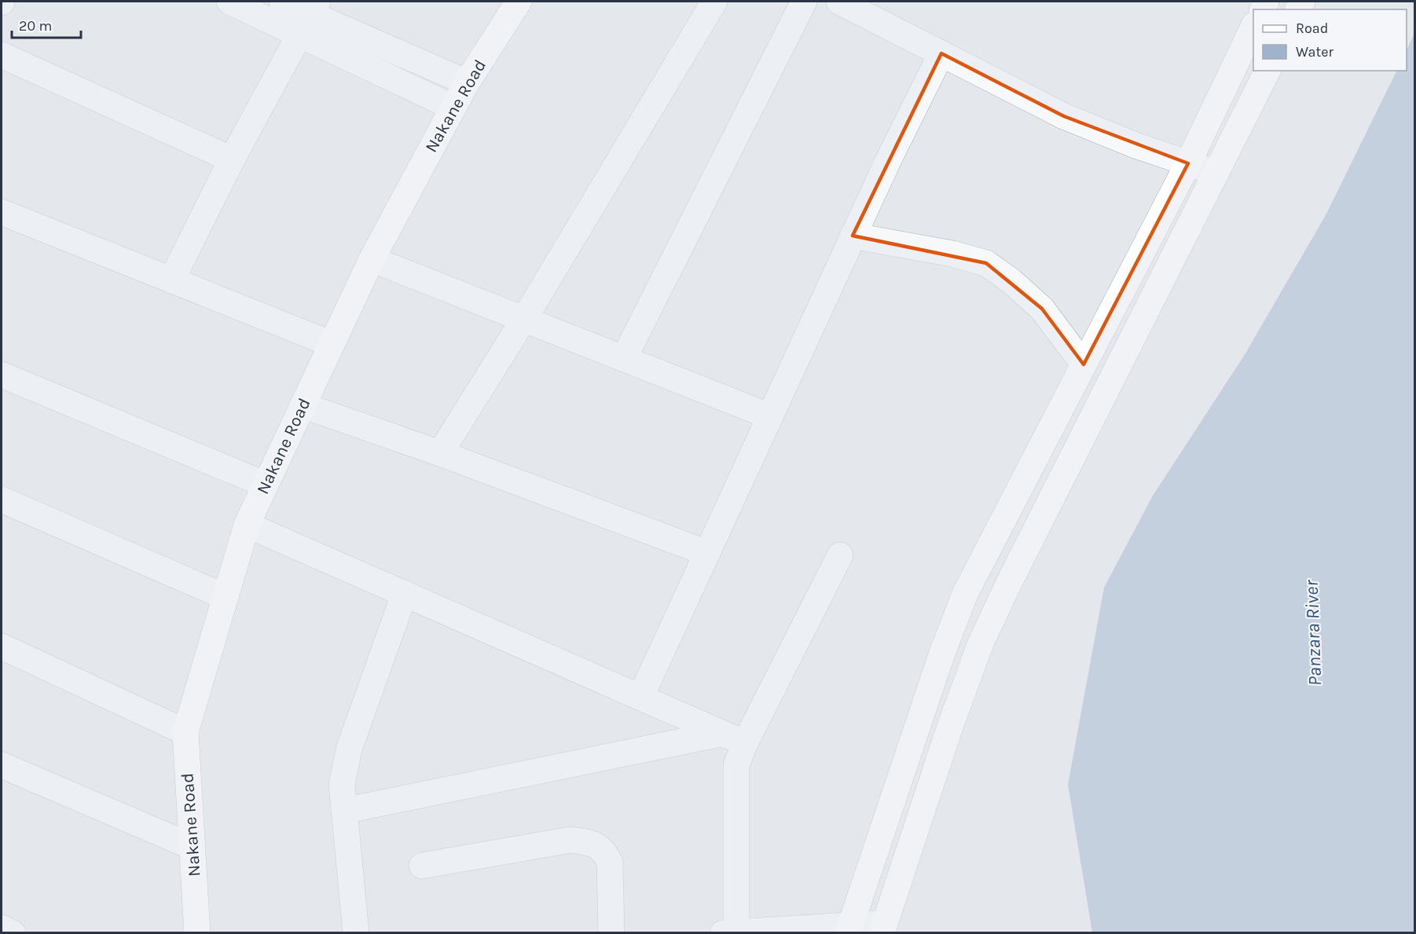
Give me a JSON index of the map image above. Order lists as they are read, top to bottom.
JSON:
{
  "streets": {
    "street": ["Nakane Road"]
  },
  "water": ["Panzara River"],
  "legend": ["Road", "Water"],
  "scale_bar": "20 m"
}
